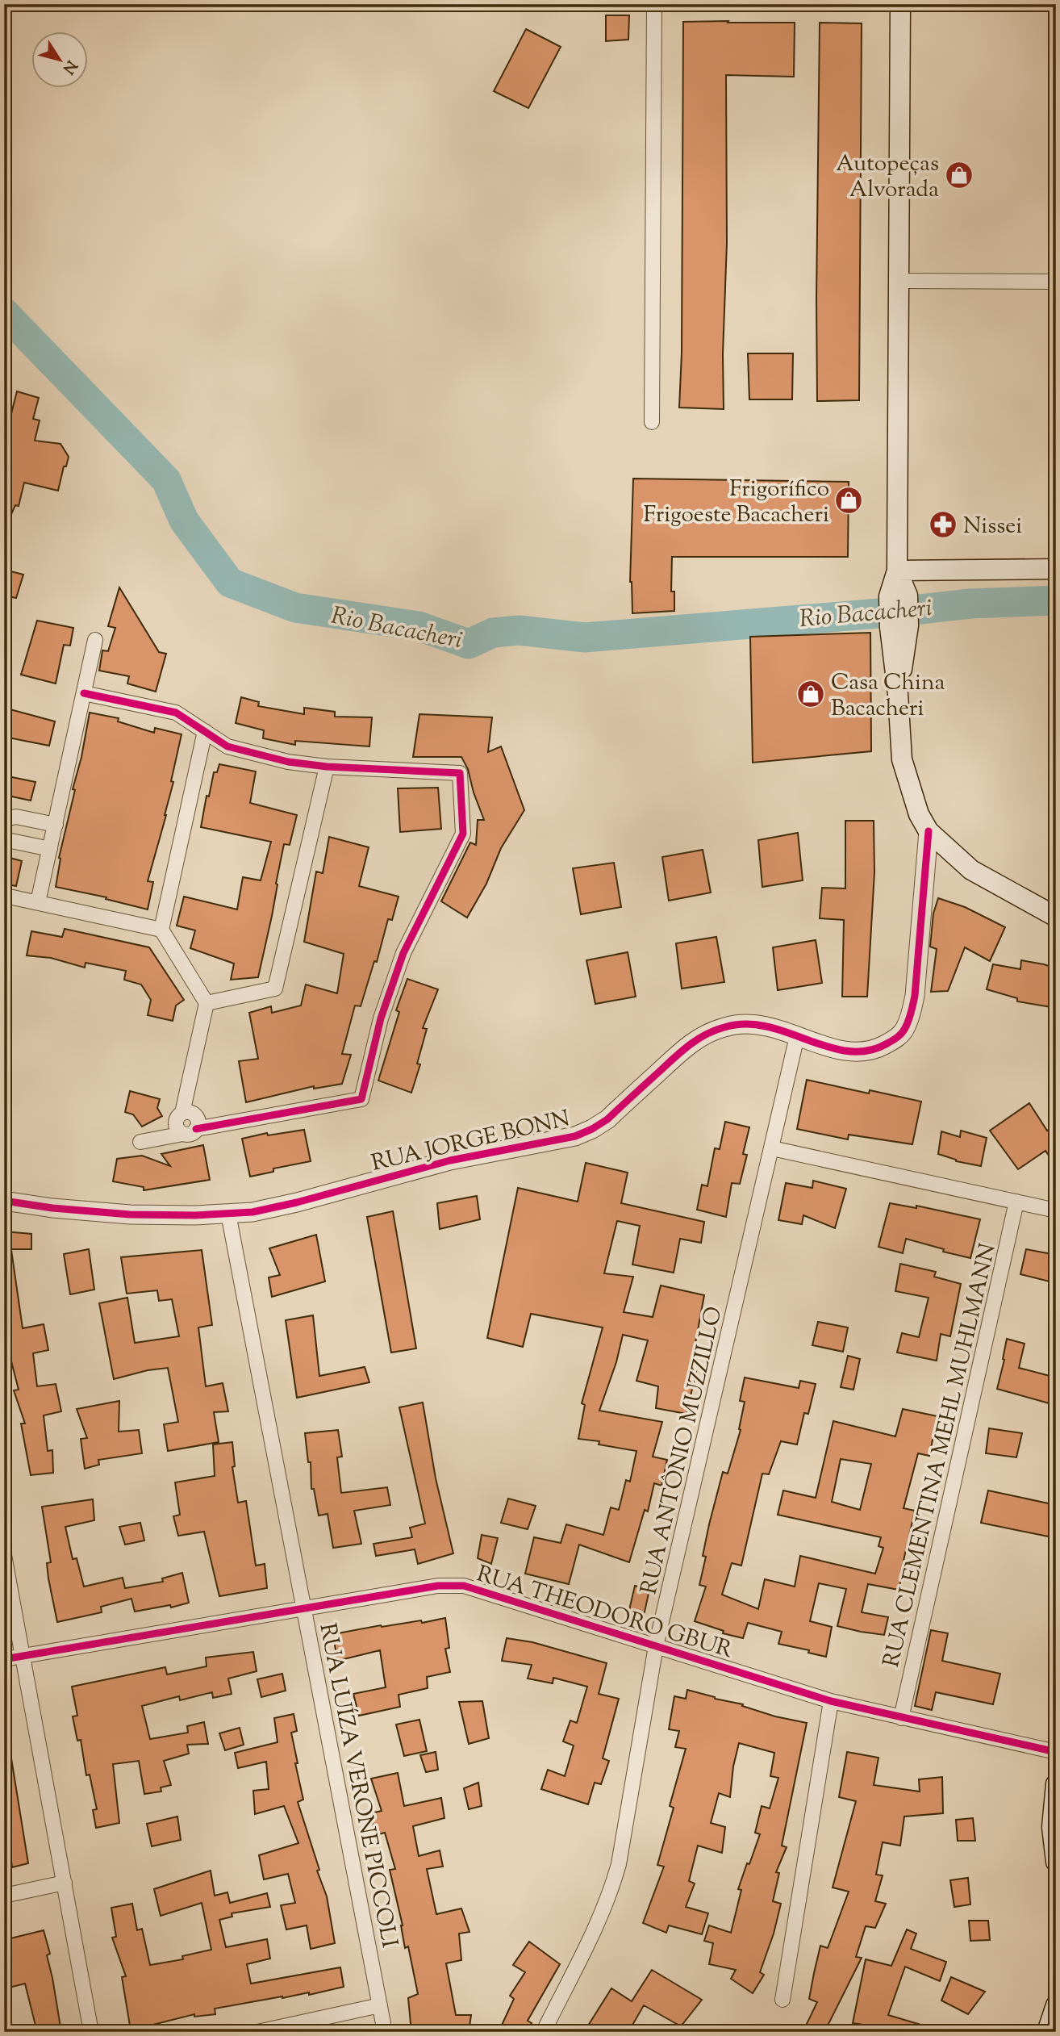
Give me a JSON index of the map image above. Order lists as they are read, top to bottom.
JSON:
{
  "streets": {
    "street": [
      "RUA JORGE BONN",
      "RUA ANTÔNIO MUZZILLO",
      "RUA CLEMENTINA MEHL MUHLMANN",
      "RUA THEODORO GBUR",
      "RUA LUÍZA VERONE PICCOLI"
    ]
  },
  "crossings": [
    ["RUA JORGE BONN", "RUA ANTÔNIO MUZZILLO"],
    ["RUA JORGE BONN", "RUA LUÍZA VERONE PICCOLI"],
    ["RUA ANTÔNIO MUZZILLO", "RUA THEODORO GBUR"],
    ["RUA CLEMENTINA MEHL MUHLMANN", "RUA THEODORO GBUR"],
    ["RUA THEODORO GBUR", "RUA LUÍZA VERONE PICCOLI"]
  ],
  "water": ["Rio Bacacheri"],
  "places": {
    "shop": ["Autopeças Alvorada", "Frigorífico Frigoeste Bacacheri", "Casa China Bacacheri"],
    "pharmacy": ["Nissei"]
  },
  "north": "bottom right"
}
